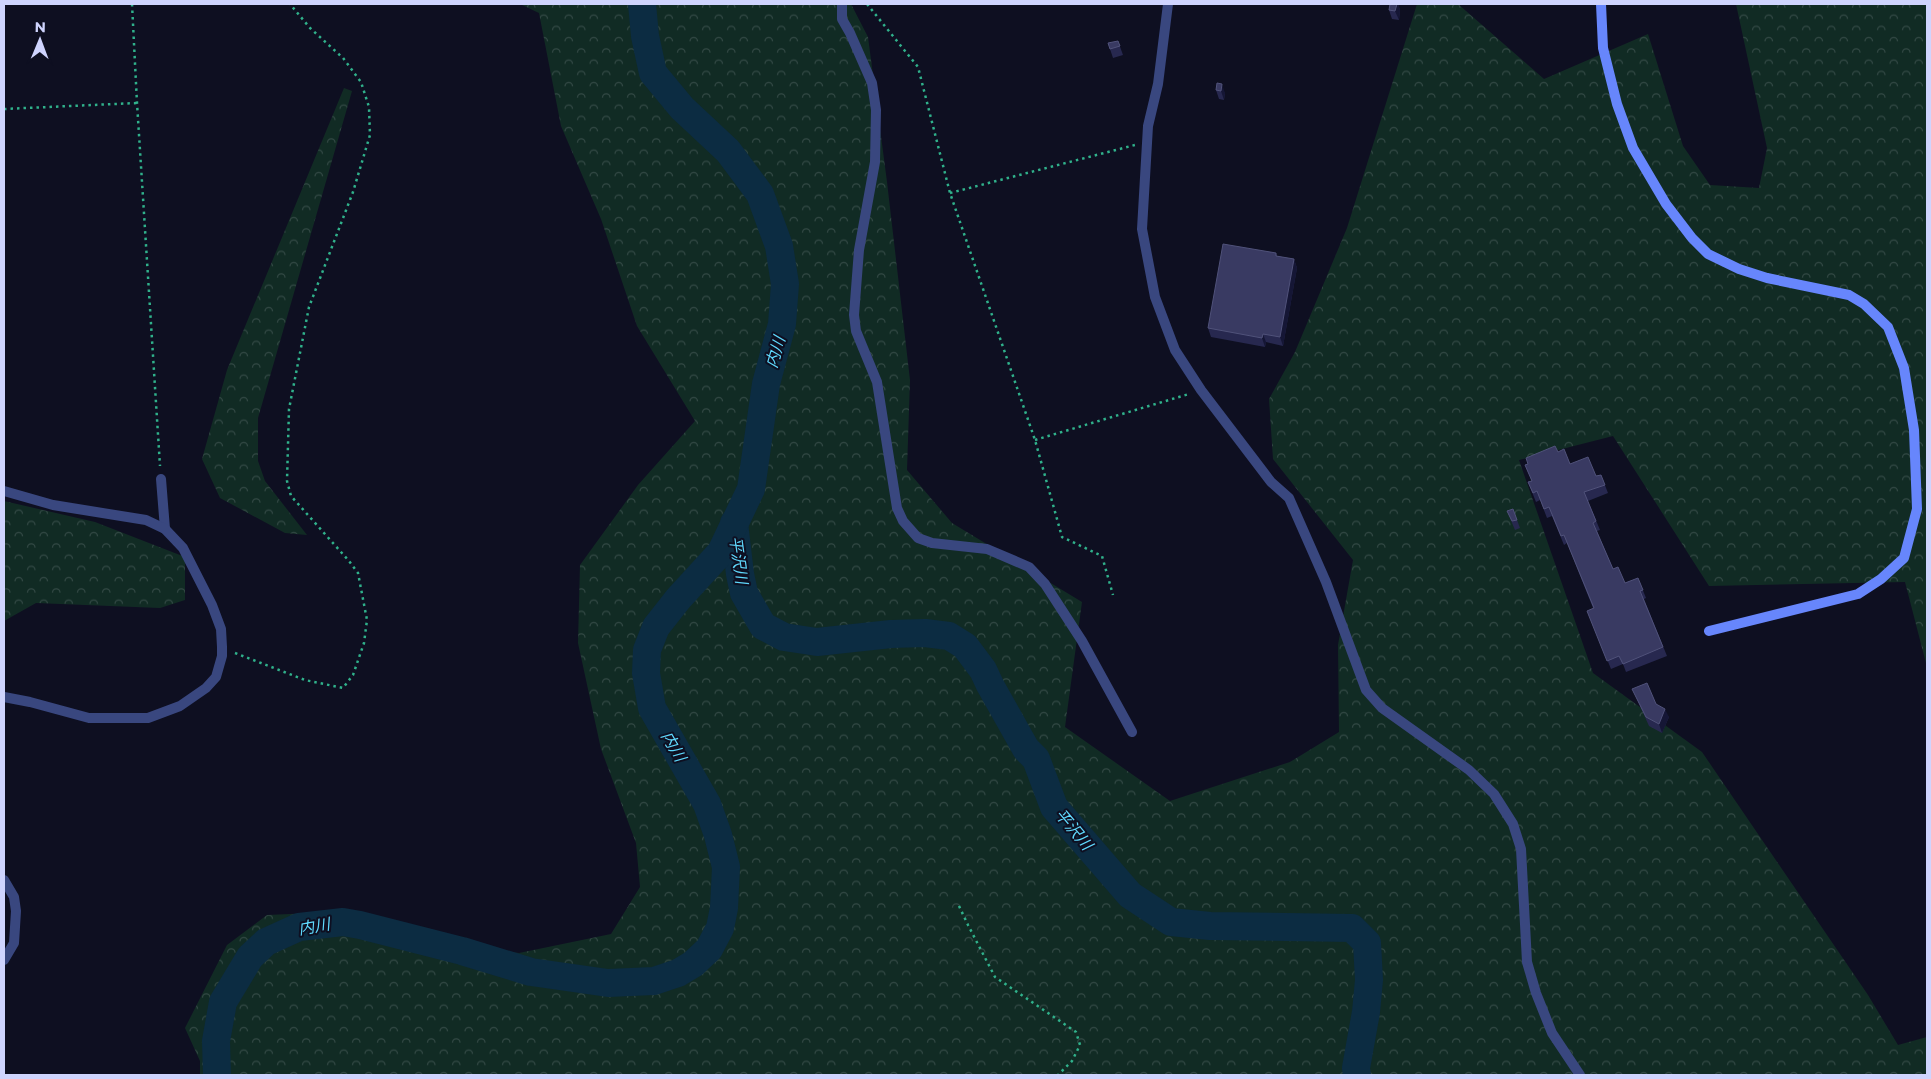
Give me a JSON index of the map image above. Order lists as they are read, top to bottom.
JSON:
{
  "water": ["内川", "平沢川"],
  "north": "top"
}
